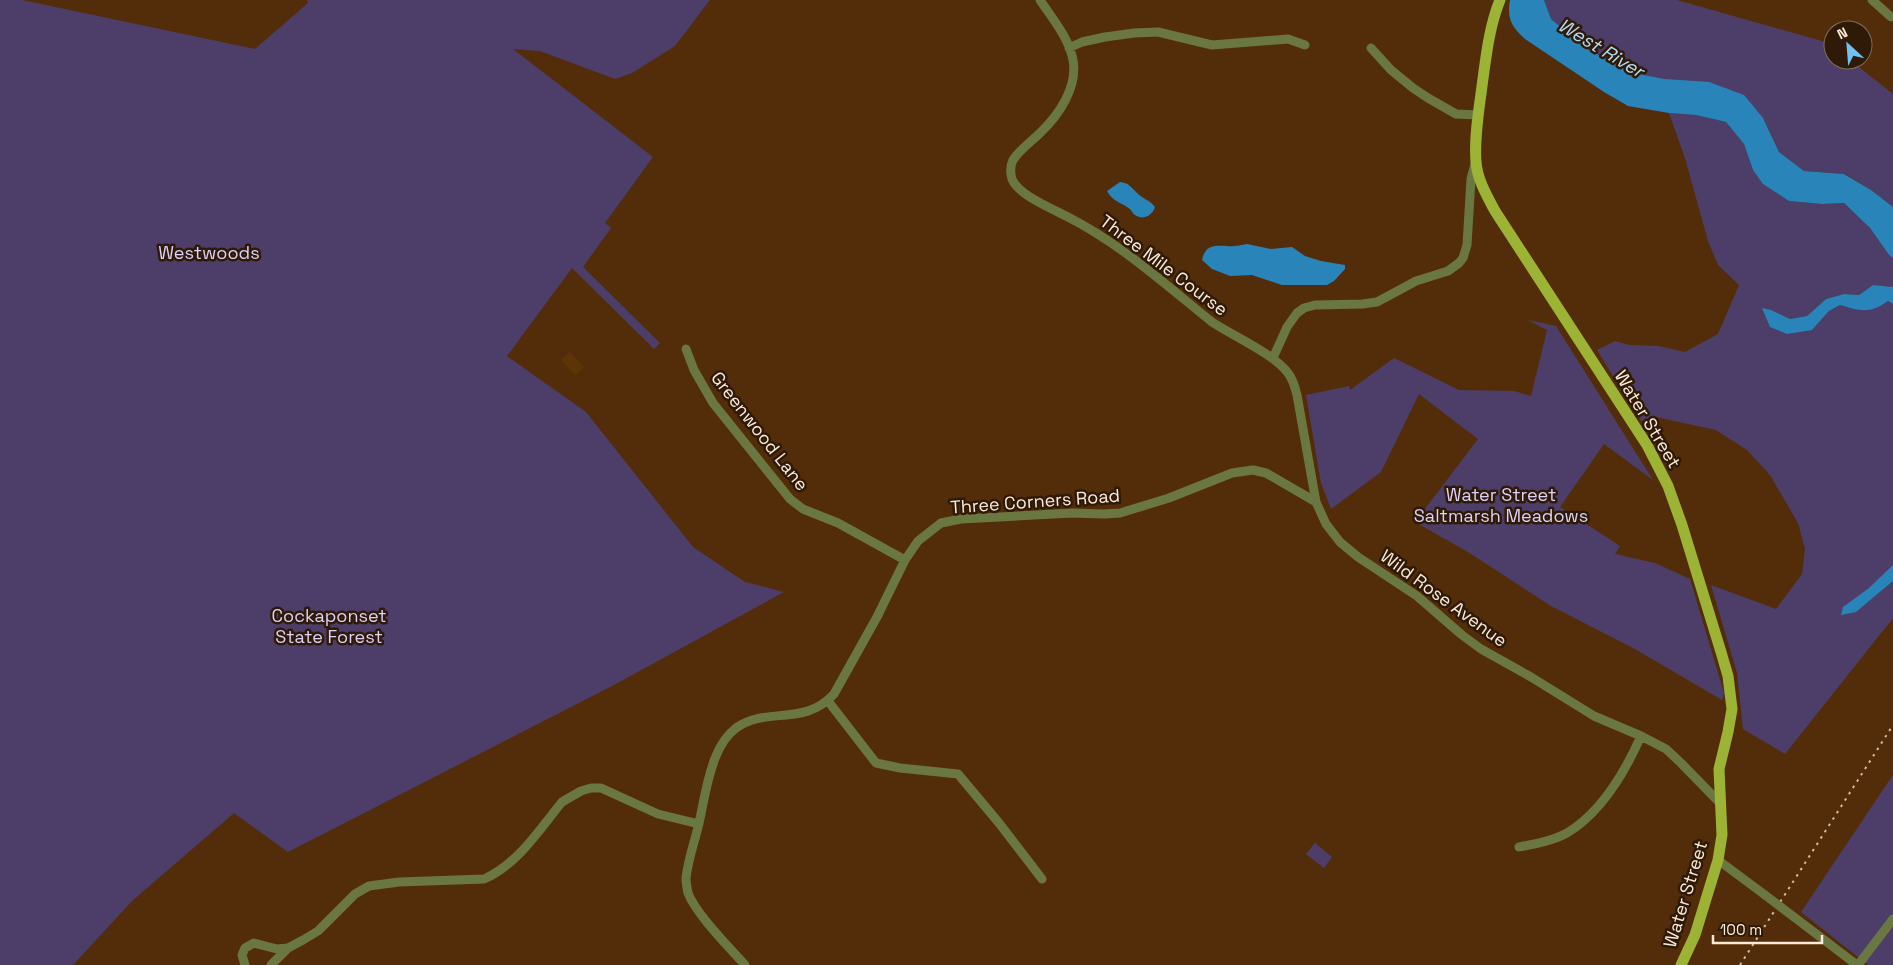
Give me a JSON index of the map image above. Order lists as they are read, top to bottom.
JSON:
{
  "streets": {
    "main road": ["Water Street"],
    "street": [
      "Three Mile Course",
      "Greenwood Lane",
      "Three Corners Road",
      "Wild Rose Avenue"
    ]
  },
  "crossings": [
    ["Three Mile Course", "Wild Rose Avenue"],
    ["Water Street", "Wild Rose Avenue"],
    ["Greenwood Lane", "Three Corners Road"],
    ["Three Corners Road", "Wild Rose Avenue"]
  ],
  "water": ["West River"],
  "parks": ["Westwoods", "Water Street Saltmarsh Meadows", "Cockaponset State Forest"],
  "scale_bar": "100 m",
  "north": "top left"
}
